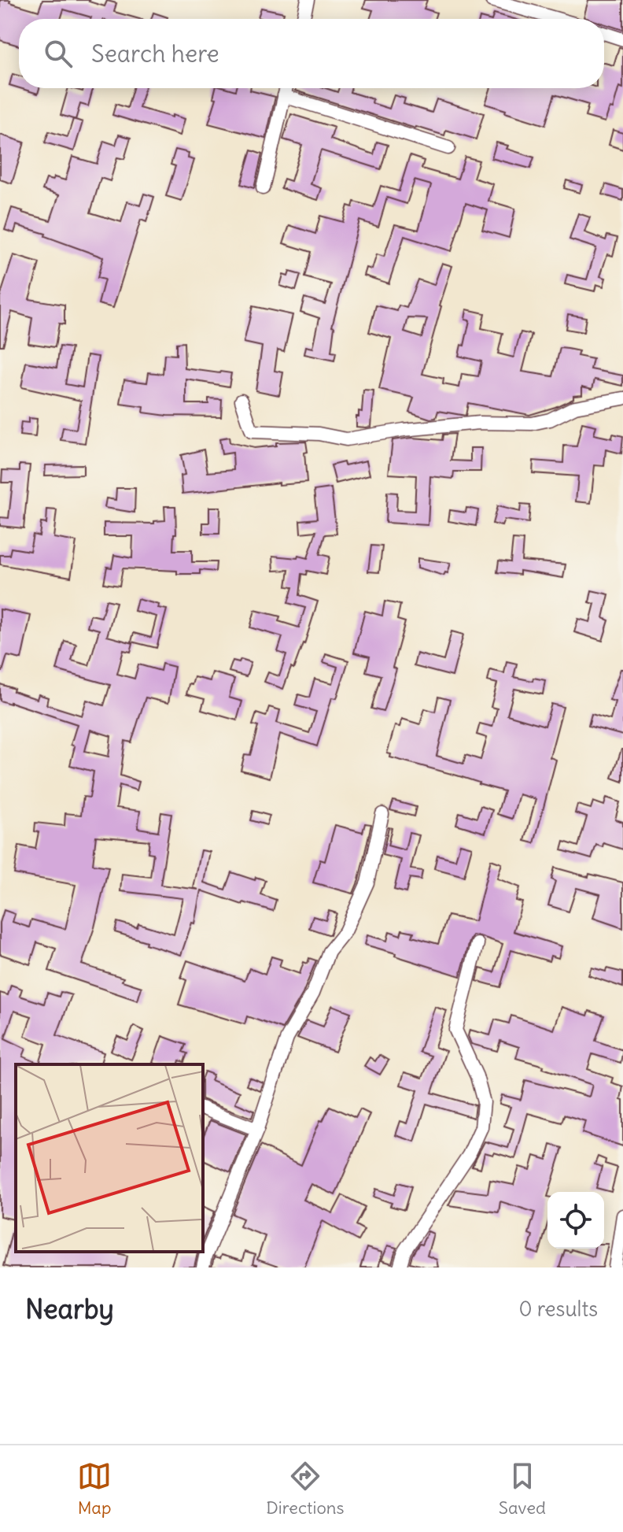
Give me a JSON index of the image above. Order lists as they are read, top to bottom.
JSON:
{
  "page": {
    "search": "Search here",
    "heading": ["Nearby", "0 results"],
    "nav": ["Map", "Directions", "Saved"]
  }
}
